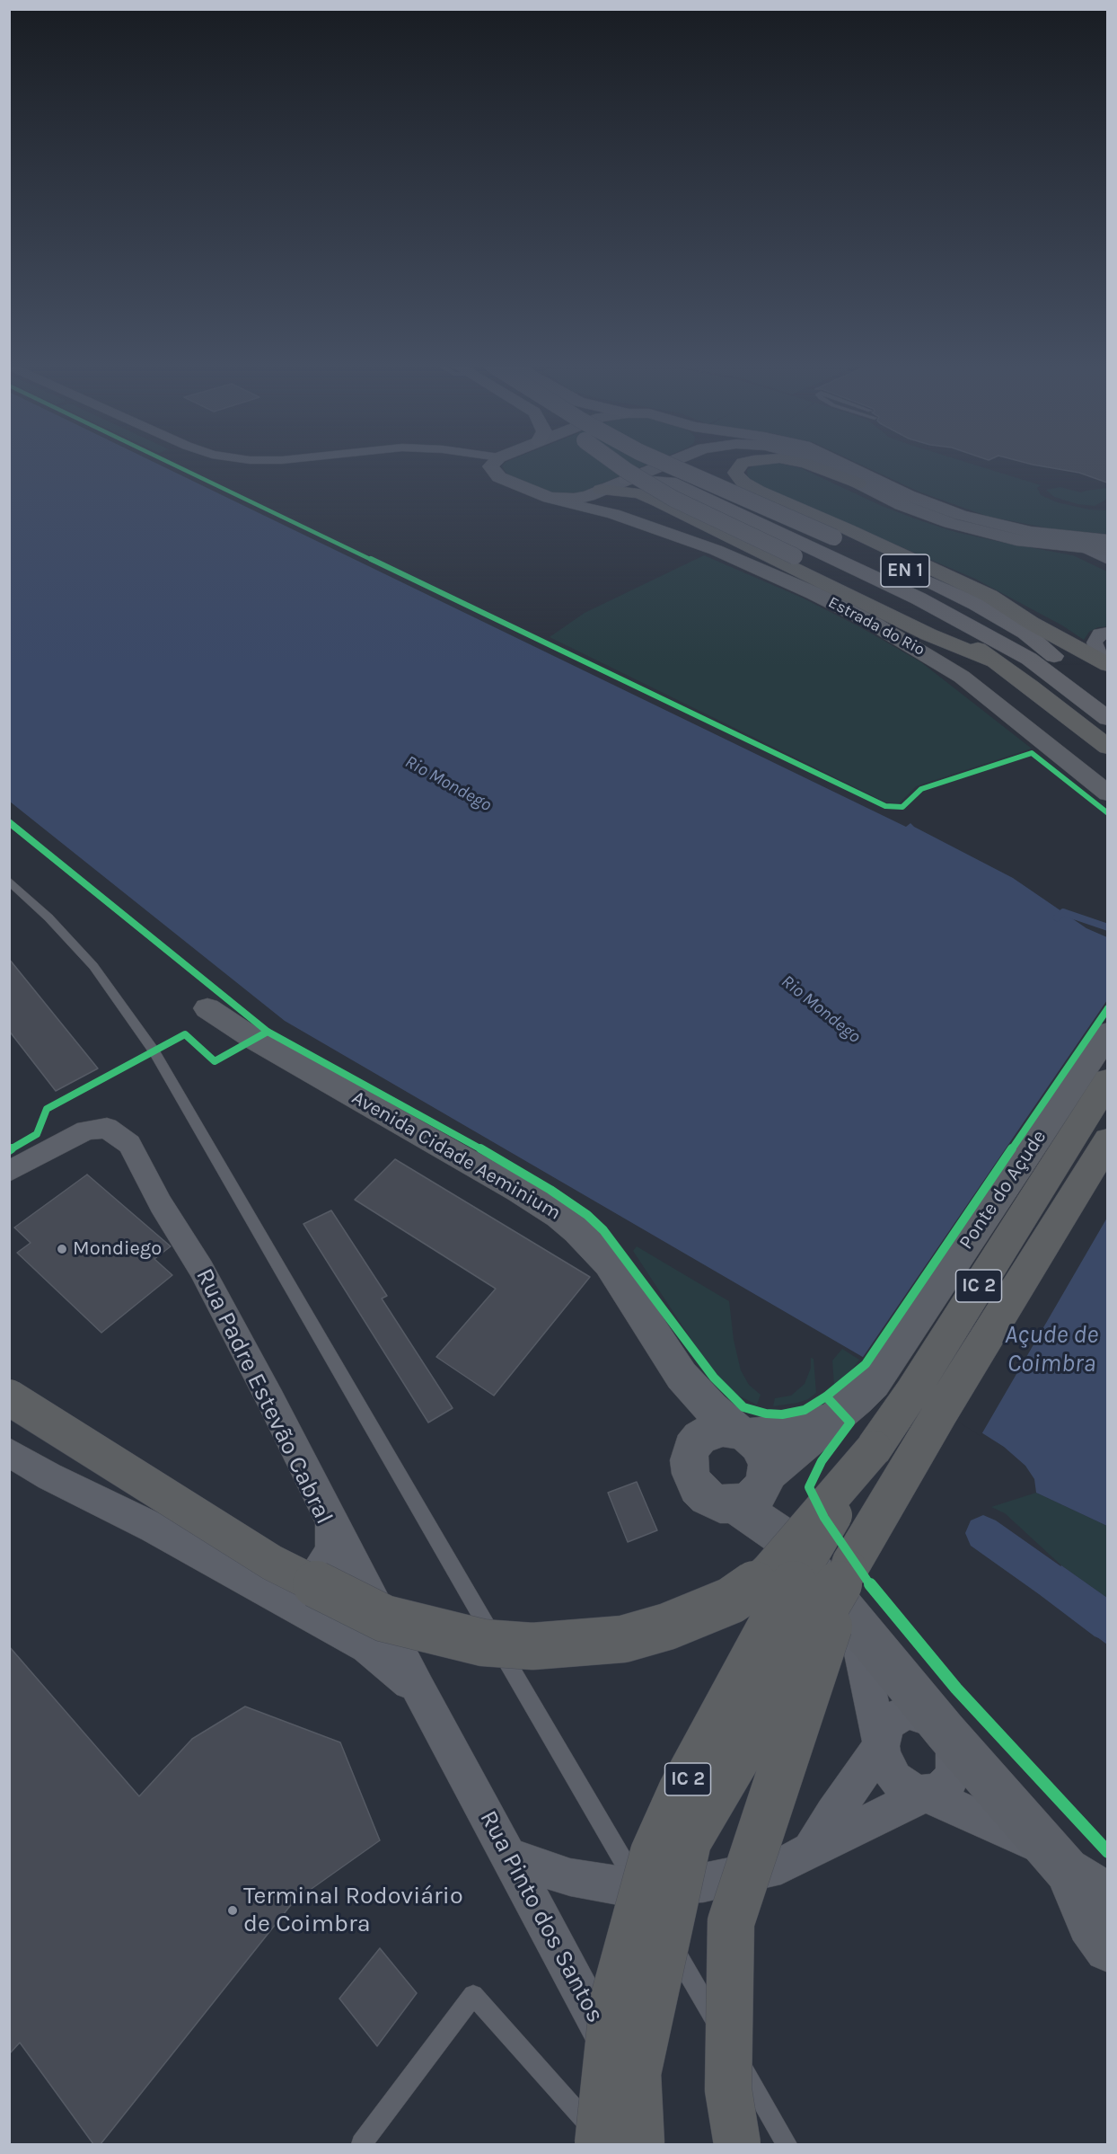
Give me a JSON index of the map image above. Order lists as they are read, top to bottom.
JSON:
{
  "streets": {
    "highway": ["IC 2"],
    "main road": ["EN 1"],
    "street": [
      "Estrada do Rio",
      "Avenida Cidade Aeminium",
      "Ponte do Açude",
      "Rua Padre Estevão Cabral",
      "Rua Pinto dos Santos"
    ]
  },
  "crossings": [
    ["Avenida Cidade Aeminium", "Ponte do Açude"],
    ["Rua Padre Estevão Cabral", "Rua Pinto dos Santos"]
  ],
  "water": ["Rio Mondego", "Açude de Coimbra"],
  "places": ["Mondiego", "Terminal Rodoviário de Coimbra"]
}
